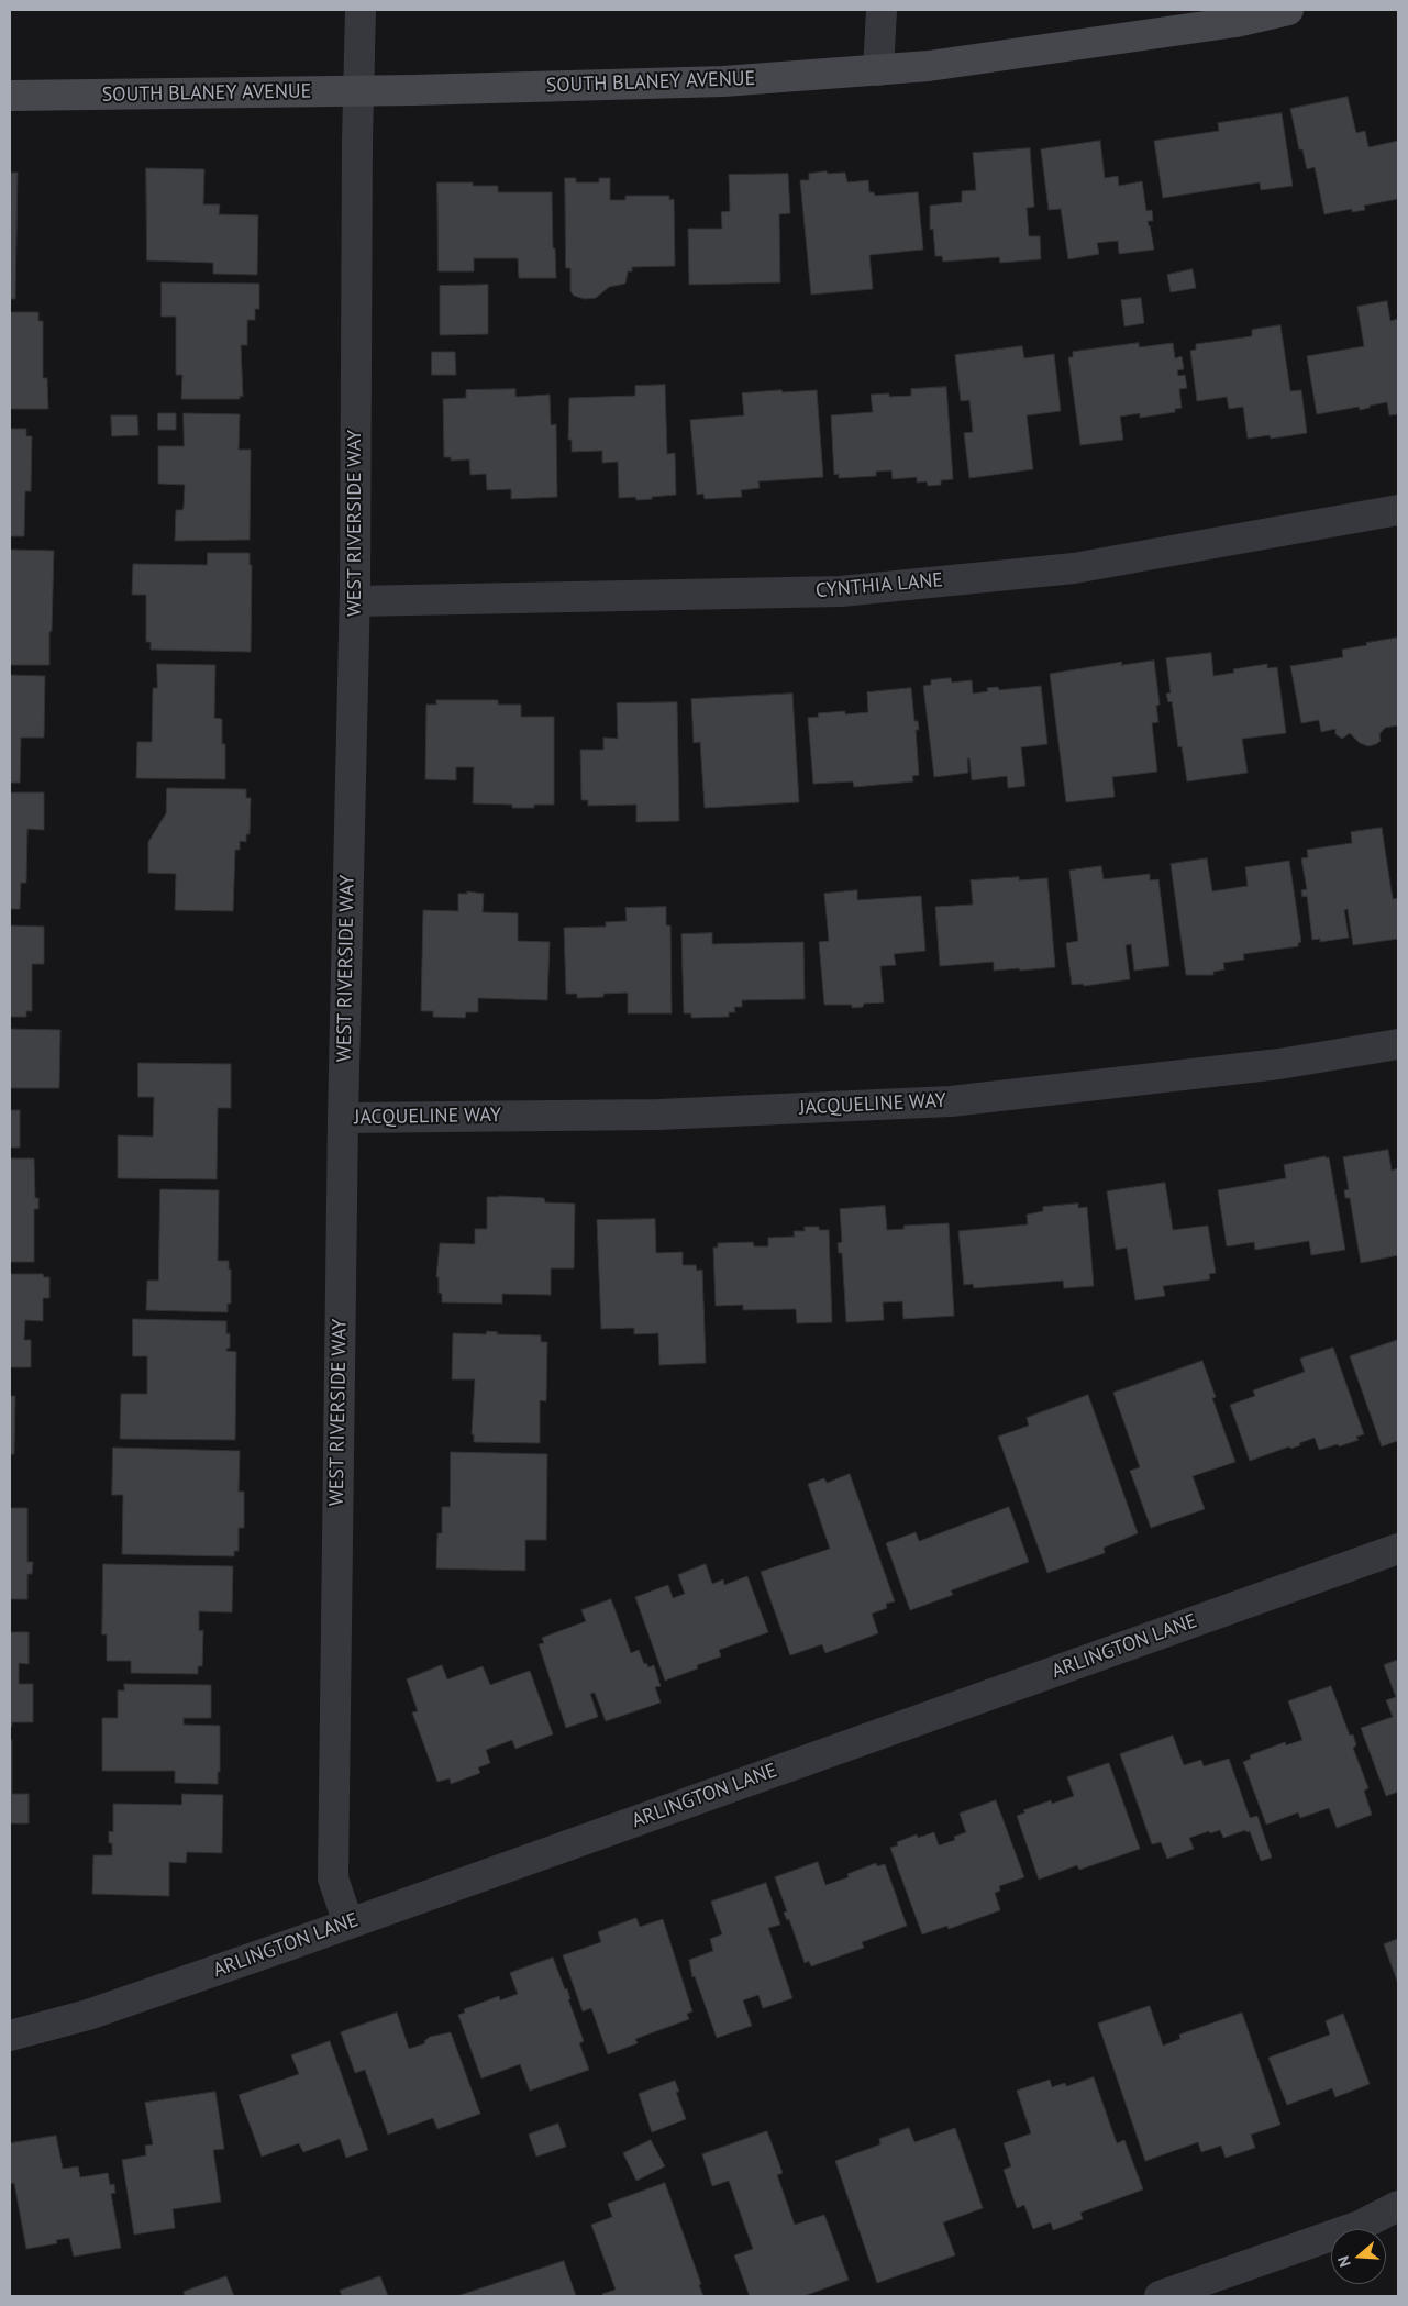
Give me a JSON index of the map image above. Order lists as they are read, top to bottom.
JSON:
{
  "streets": {
    "street": [
      "SOUTH BLANEY AVENUE",
      "WEST RIVERSIDE WAY",
      "CYNTHIA LANE",
      "JACQUELINE WAY",
      "ARLINGTON LANE"
    ]
  },
  "crossings": [
    ["SOUTH BLANEY AVENUE", "WEST RIVERSIDE WAY"],
    ["WEST RIVERSIDE WAY", "CYNTHIA LANE"],
    ["WEST RIVERSIDE WAY", "JACQUELINE WAY"],
    ["WEST RIVERSIDE WAY", "ARLINGTON LANE"]
  ],
  "north": "left"
}
